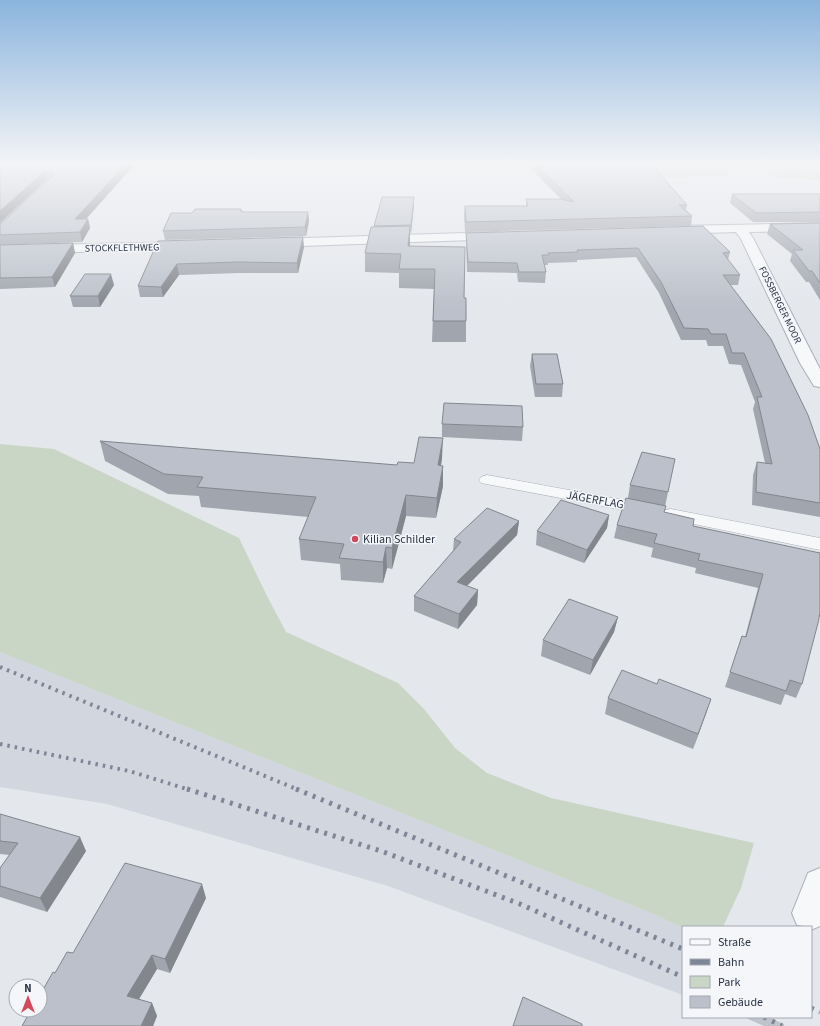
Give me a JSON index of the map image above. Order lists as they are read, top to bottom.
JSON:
{
  "streets": {
    "street": ["STOCKFLETHWEG", "FOSSBERGER MOOR"],
    "lane": ["JÄGERFLAG"]
  },
  "places": ["Kilian Schilder"],
  "legend": [
    "Straße",
    "Bahn",
    "Park",
    "Gebäude"
  ],
  "north": "top"
}
